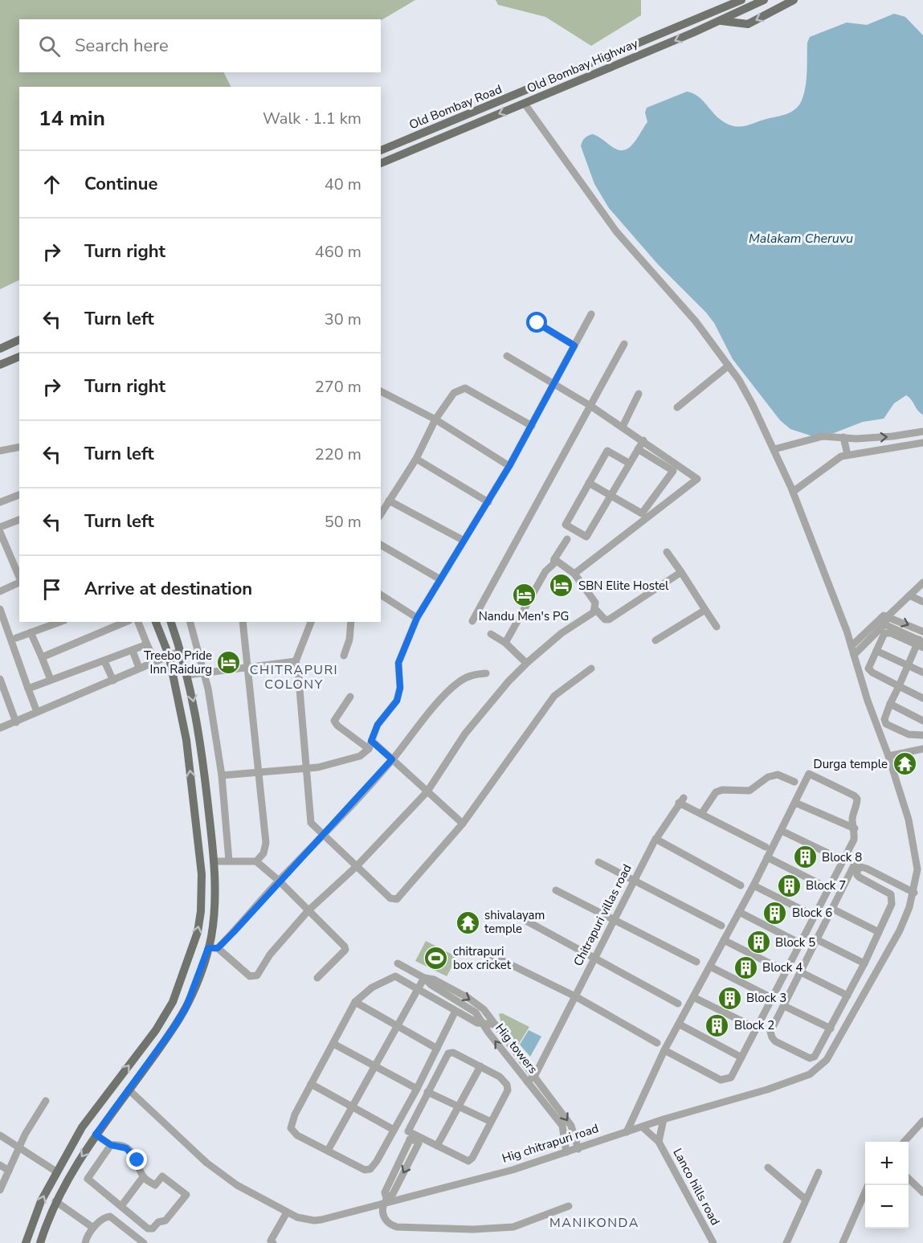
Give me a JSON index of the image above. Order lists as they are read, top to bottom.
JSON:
{
  "streets": {
    "main road": ["Old Bombay Highway", "Old Bombay Road"],
    "street": [
      "Chitrapuri villas road",
      "Hig towers",
      "Hig chitrapuri road",
      "Lanco hills road"
    ]
  },
  "crossings": [
    ["Old Bombay Highway", "Hig chitrapuri road"],
    ["Hig towers", "Hig chitrapuri road"],
    ["Hig chitrapuri road", "Lanco hills road"]
  ],
  "one_way": ["Old Bombay Highway"],
  "districts": ["CHITRAPURI COLONY", "MANIKONDA"],
  "water": ["Malakam Cheruvu"],
  "places": {
    "hotel": ["SBN Elite Hostel", "Nandu Men's PG", "Treebo Pride Inn Raidurg"],
    "temple": ["Durga temple", "shivalayam temple"],
    "building": [
      "Block 8",
      "Block 7",
      "Block 6",
      "Block 5",
      "Block 4",
      "Block 3",
      "Block 2"
    ],
    "sports": ["chitrapuri box cricket"]
  },
  "page": {
    "search": "Search here",
    "heading": ["14 min", "Walk · 1.1 km"],
    "list": [
      ["Continue", "40 m"],
      ["Turn right", "460 m"],
      ["Turn left", "30 m"],
      ["Turn right", "270 m"],
      ["Turn left", "220 m"],
      ["Turn left", "50 m"],
      "Arrive at destination"
    ],
    "map_buttons": ["+", "−"]
  }
}
